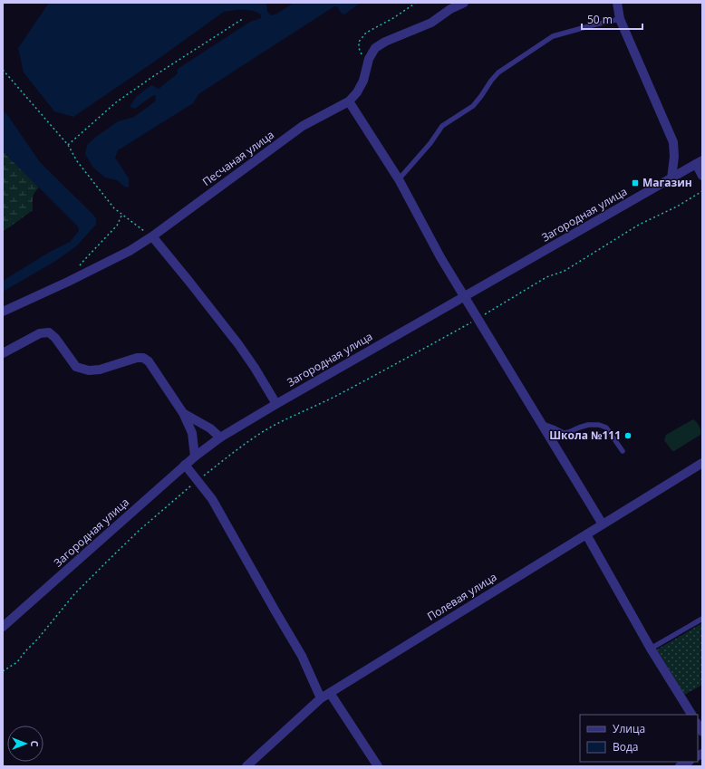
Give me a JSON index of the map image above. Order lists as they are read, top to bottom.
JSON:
{
  "streets": {
    "street": ["Песчаная улица", "Загородная улица", "Полевая улица"]
  },
  "places": {
    "transit": ["Магазин"],
    "other": ["Школа №111"]
  },
  "legend": ["Улица", "Вода"],
  "scale_bar": "50 m",
  "north": "right"
}
